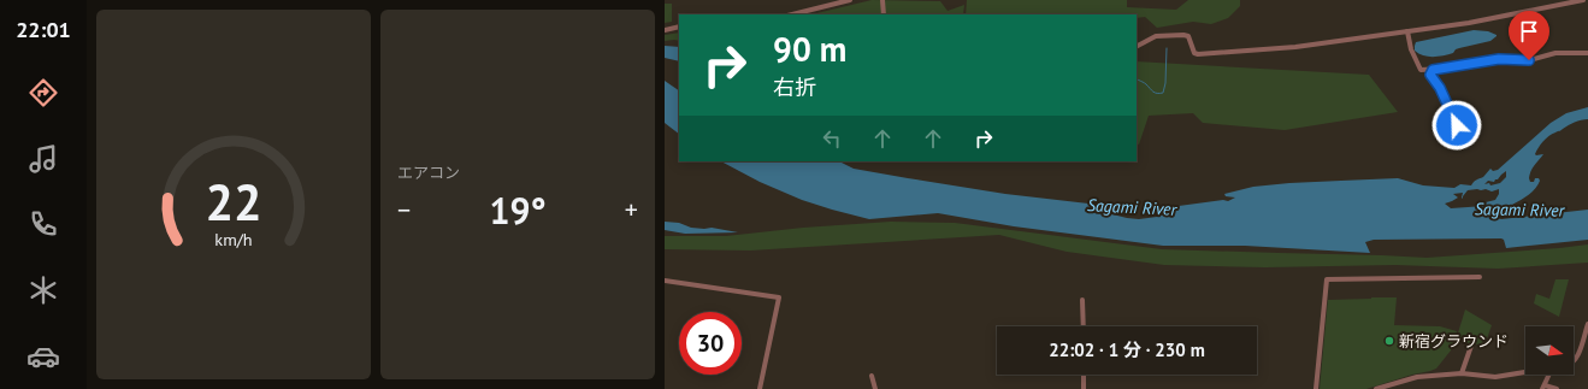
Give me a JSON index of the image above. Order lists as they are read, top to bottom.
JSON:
{
  "water": ["Sagami River"],
  "places": ["新宿グラウンド"],
  "north": "right",
  "page": {
    "tabs": "22:01",
    "tile": "エアコン",
    "turn": ["90 m", "右折"],
    "heat": ["−", "19°", "+"],
    "limit": "30",
    "trip": "22:02 · 1 分 · 230 m",
    "gauge": ["22", "km/h"]
  }
}
